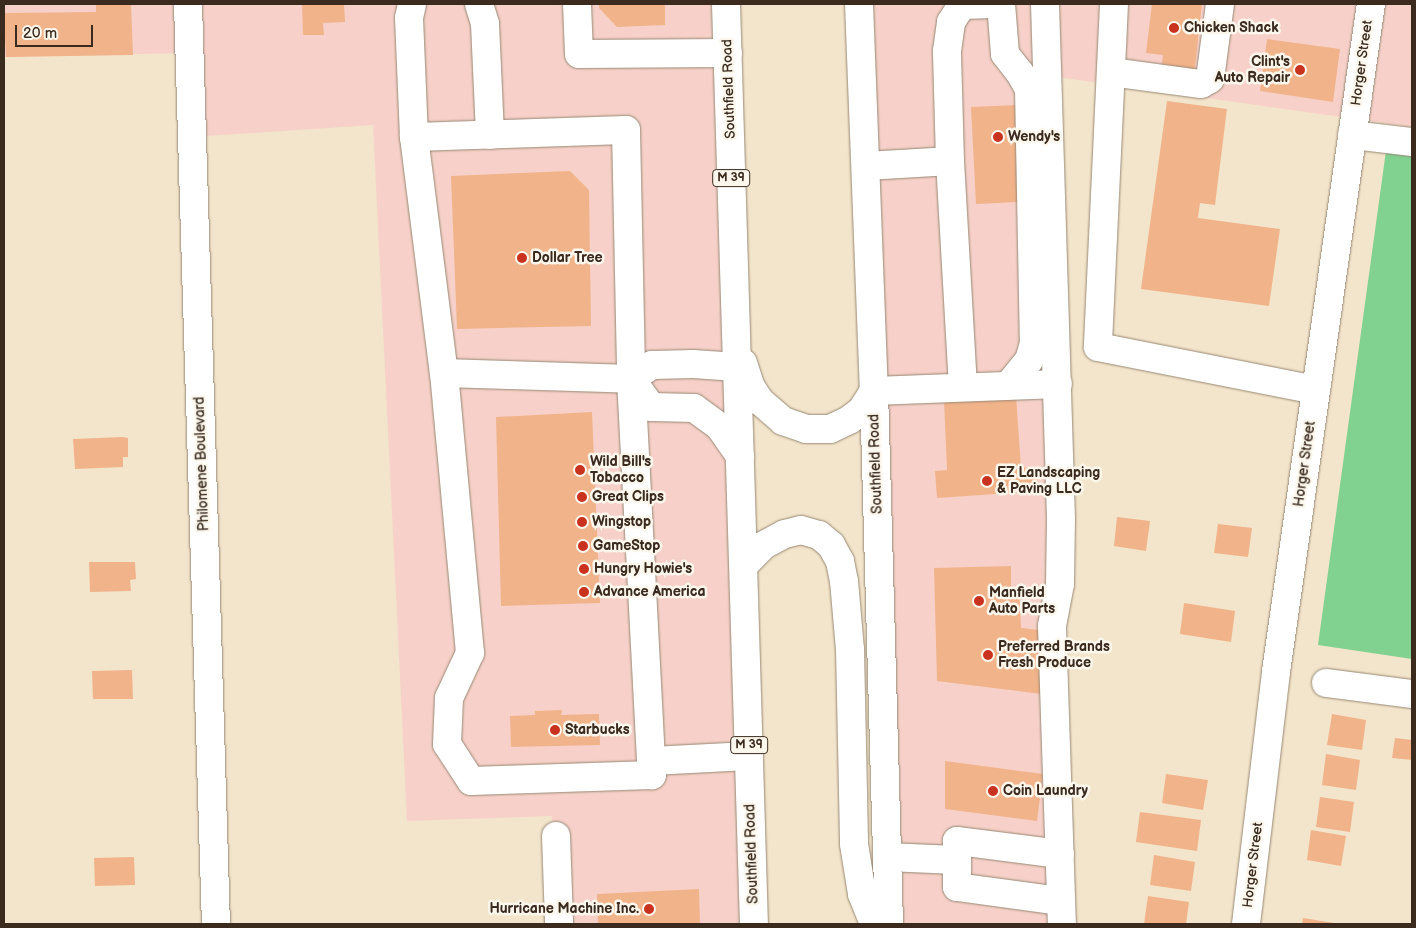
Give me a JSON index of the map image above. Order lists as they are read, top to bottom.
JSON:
{
  "streets": {
    "main road": [
      "Horger Street",
      "Southfield Road",
      "M 39",
      "Philomene Boulevard"
    ]
  },
  "places": [
    "Chicken Shack",
    "Clint's Auto Repair",
    "Wendy's",
    "Dollar Tree",
    "Wild Bill's Tobacco",
    "EZ Landscaping & Paving LLC",
    "Great Clips",
    "Wingstop",
    "GameStop",
    "Hungry Howie's",
    "Advance America",
    "Manfield Auto Parts",
    "Preferred Brands Fresh Produce",
    "Starbucks",
    "Coin Laundry",
    "Hurricane Machine Inc."
  ],
  "scale_bar": "20 m"
}
